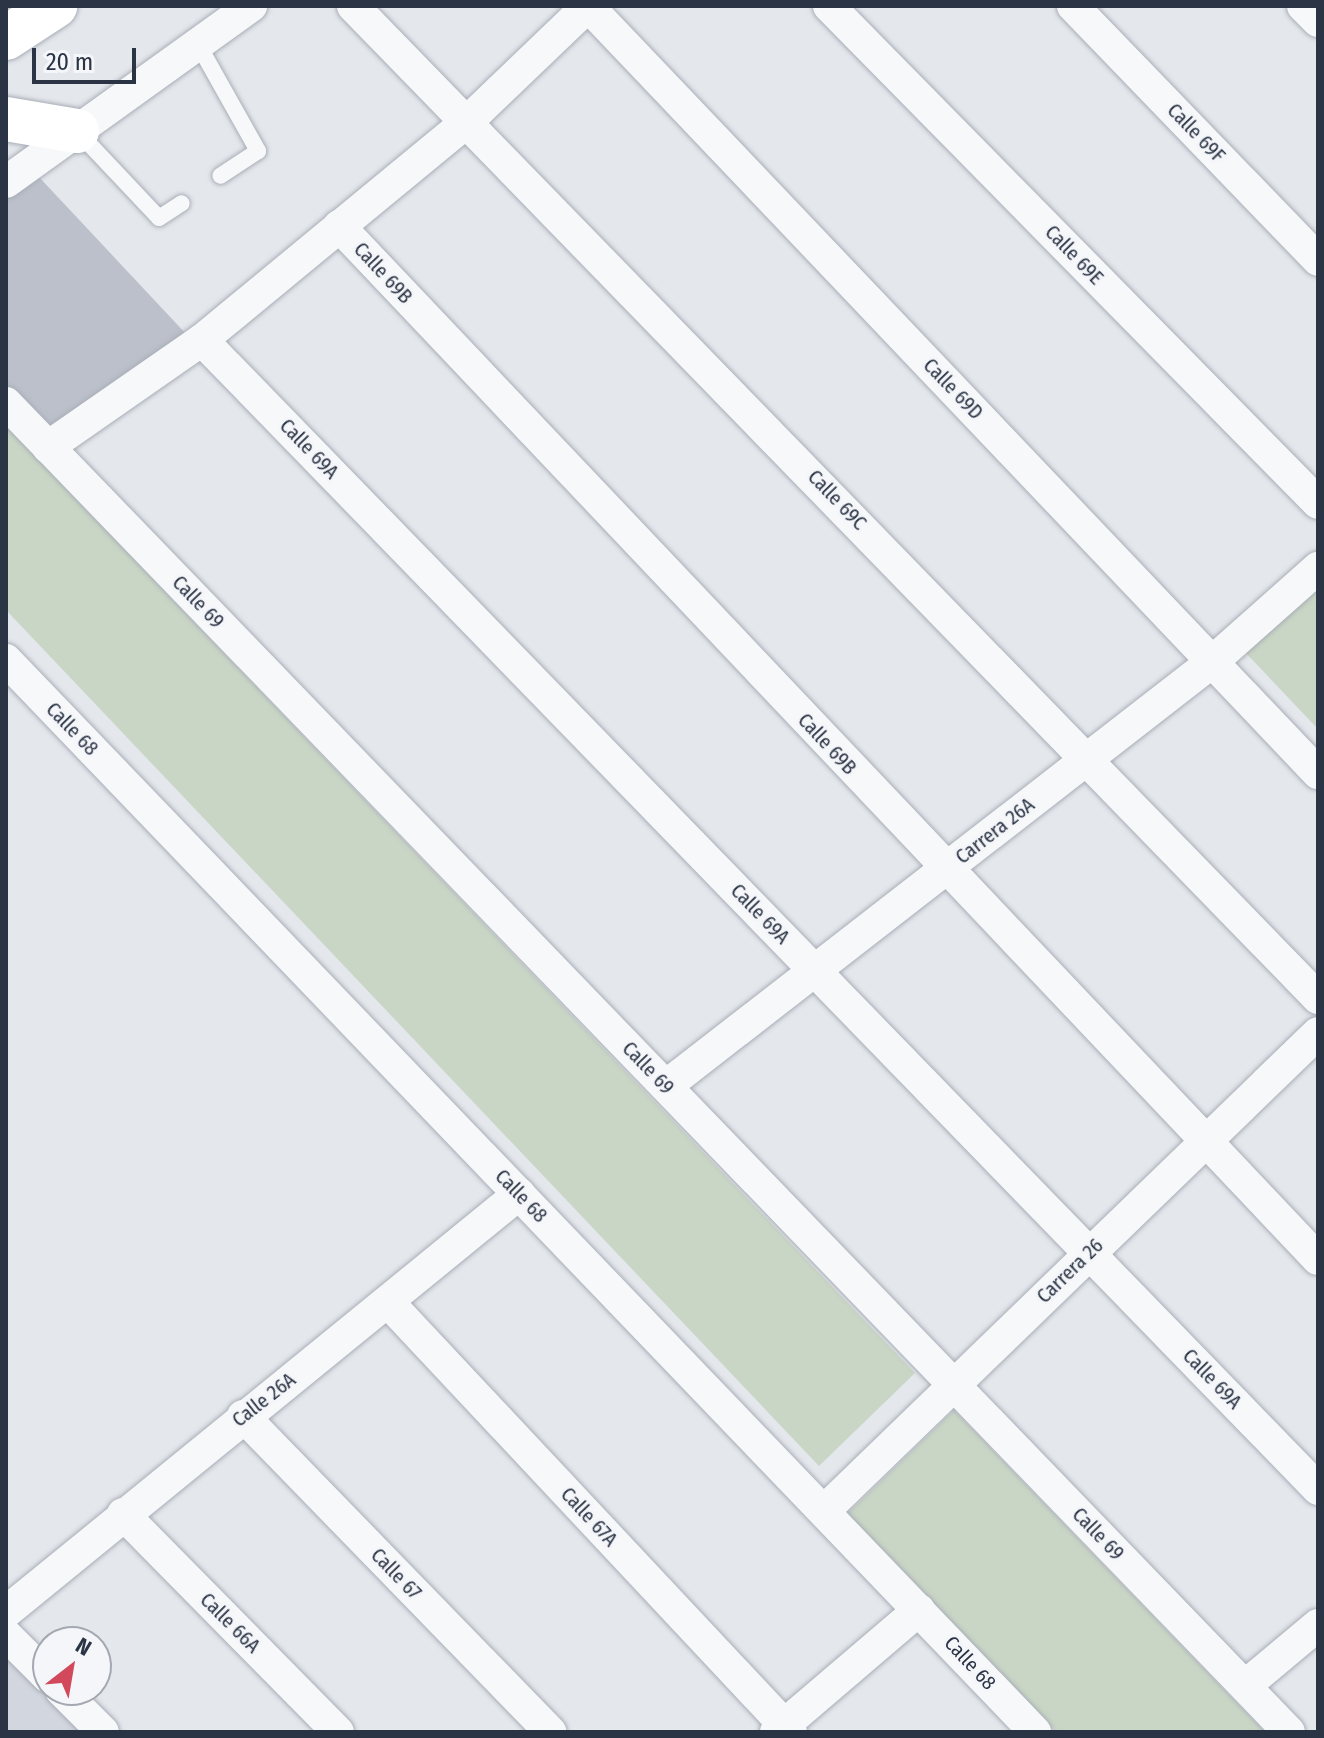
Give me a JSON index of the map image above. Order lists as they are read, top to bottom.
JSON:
{
  "streets": {
    "street": [
      "Calle 69F",
      "Calle 69E",
      "Calle 69B",
      "Calle 69D",
      "Calle 69A",
      "Calle 69C",
      "Calle 69",
      "Calle 68",
      "Carrera 26A",
      "Carrera 26",
      "Calle 26A",
      "Calle 67A",
      "Calle 67",
      "Calle 66A"
    ]
  },
  "crossings": [
    ["Calle 69B", "Carrera 26A"],
    ["Calle 69B", "Carrera 26"],
    ["Calle 69D", "Carrera 26A"],
    ["Calle 69A", "Carrera 26A"],
    ["Calle 69A", "Carrera 26"],
    ["Calle 69C", "Carrera 26A"],
    ["Calle 69", "Carrera 26A"],
    ["Calle 69", "Carrera 26"],
    ["Calle 68", "Carrera 26"],
    ["Calle 68", "Calle 26A"],
    ["Calle 26A", "Calle 67A"],
    ["Calle 26A", "Calle 67"],
    ["Calle 26A", "Calle 66A"]
  ],
  "scale_bar": "20 m",
  "north": "top right"
}
